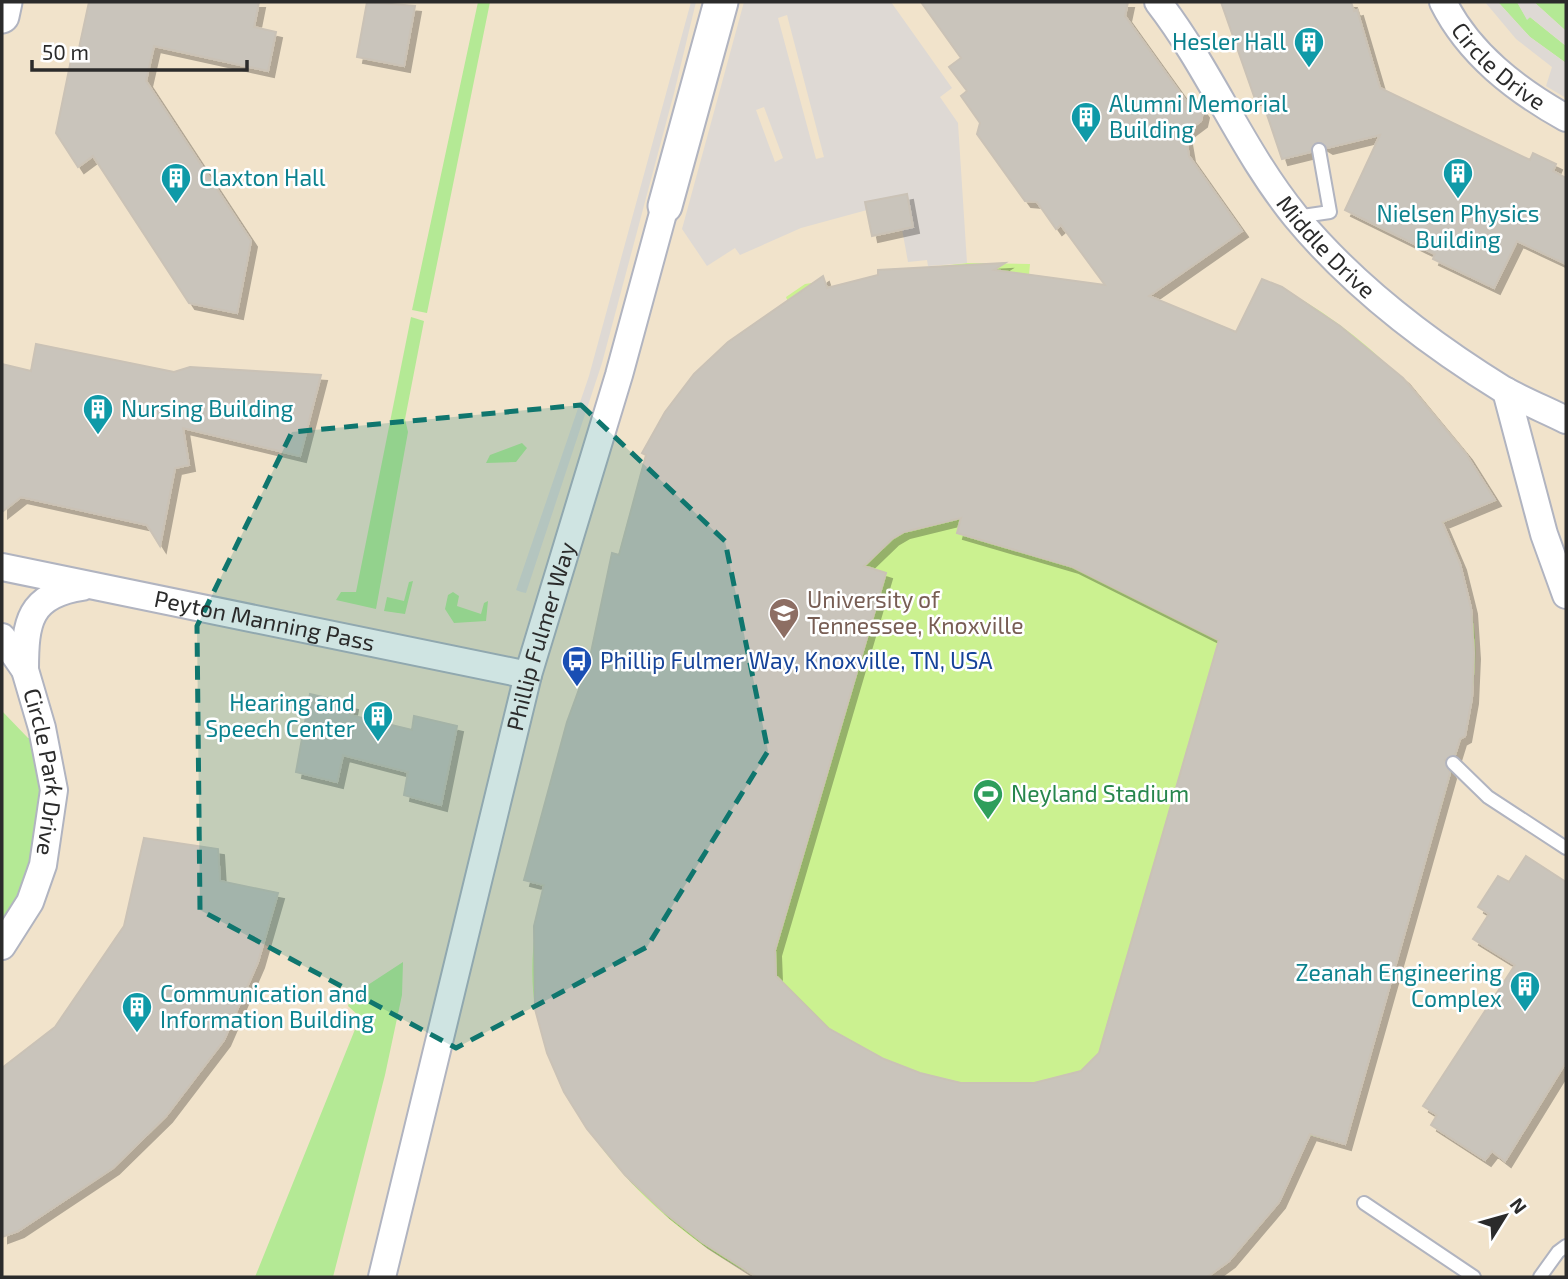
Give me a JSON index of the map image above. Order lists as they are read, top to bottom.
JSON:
{
  "streets": {
    "street": [
      "Circle Drive",
      "Middle Drive",
      "Peyton Manning Pass",
      "Phillip Fulmer Way",
      "Circle Park Drive"
    ]
  },
  "crossings": [
    ["Peyton Manning Pass", "Phillip Fulmer Way"]
  ],
  "places": {
    "building": [
      "Hesler Hall",
      "Alumni Memorial Building",
      "Nielsen Physics Building",
      "Claxton Hall",
      "Nursing Building",
      "Hearing and Speech Center",
      "Zeanah Engineering Complex",
      "Communication and Information Building"
    ],
    "school or university": ["University of Tennessee, Knoxville"],
    "bus stop": ["Phillip Fulmer Way, Knoxville, TN, USA"],
    "sports": ["Neyland Stadium"]
  },
  "scale_bar": "50 m",
  "north": "top right"
}
